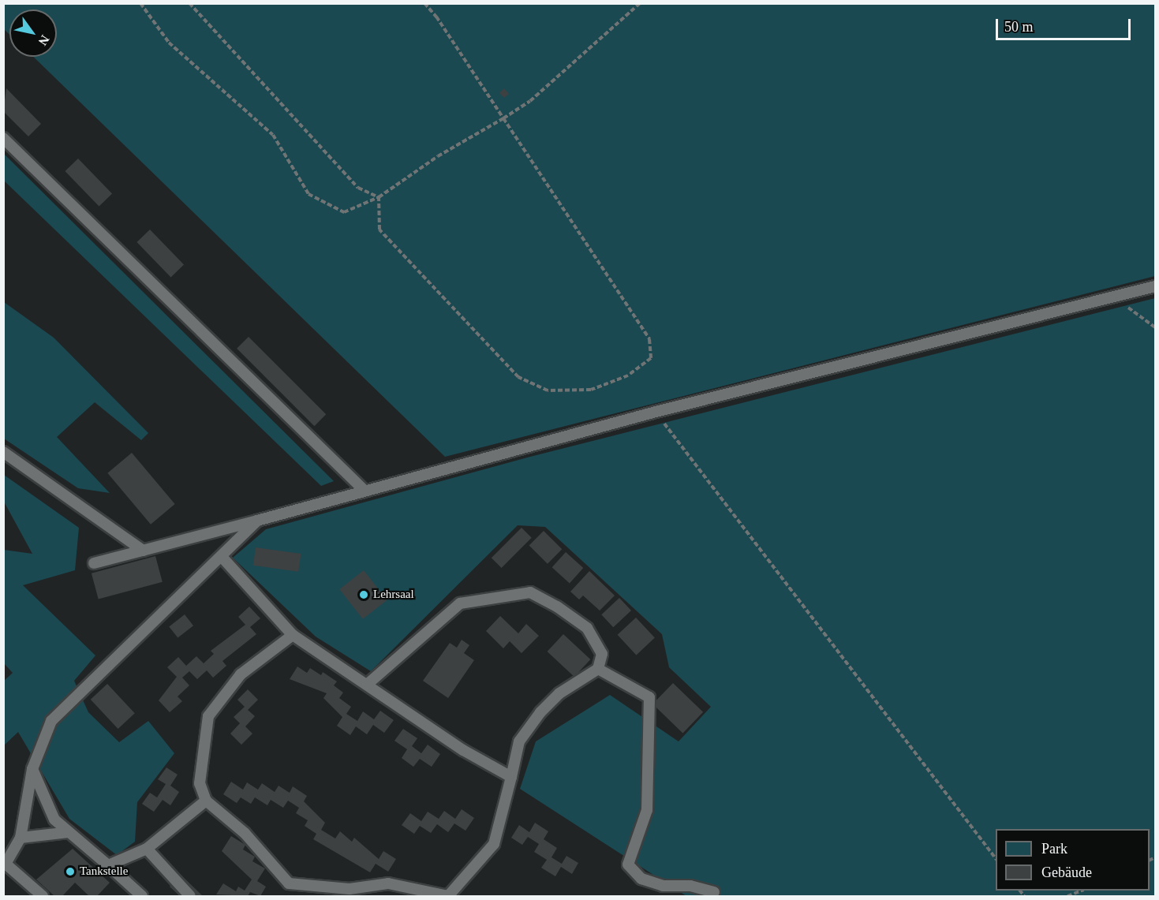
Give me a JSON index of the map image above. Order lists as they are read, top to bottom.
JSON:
{
  "places": ["Lehrsaal", "Tankstelle"],
  "legend": ["Park", "Gebäude"],
  "scale_bar": "50 m",
  "north": "bottom right"
}
